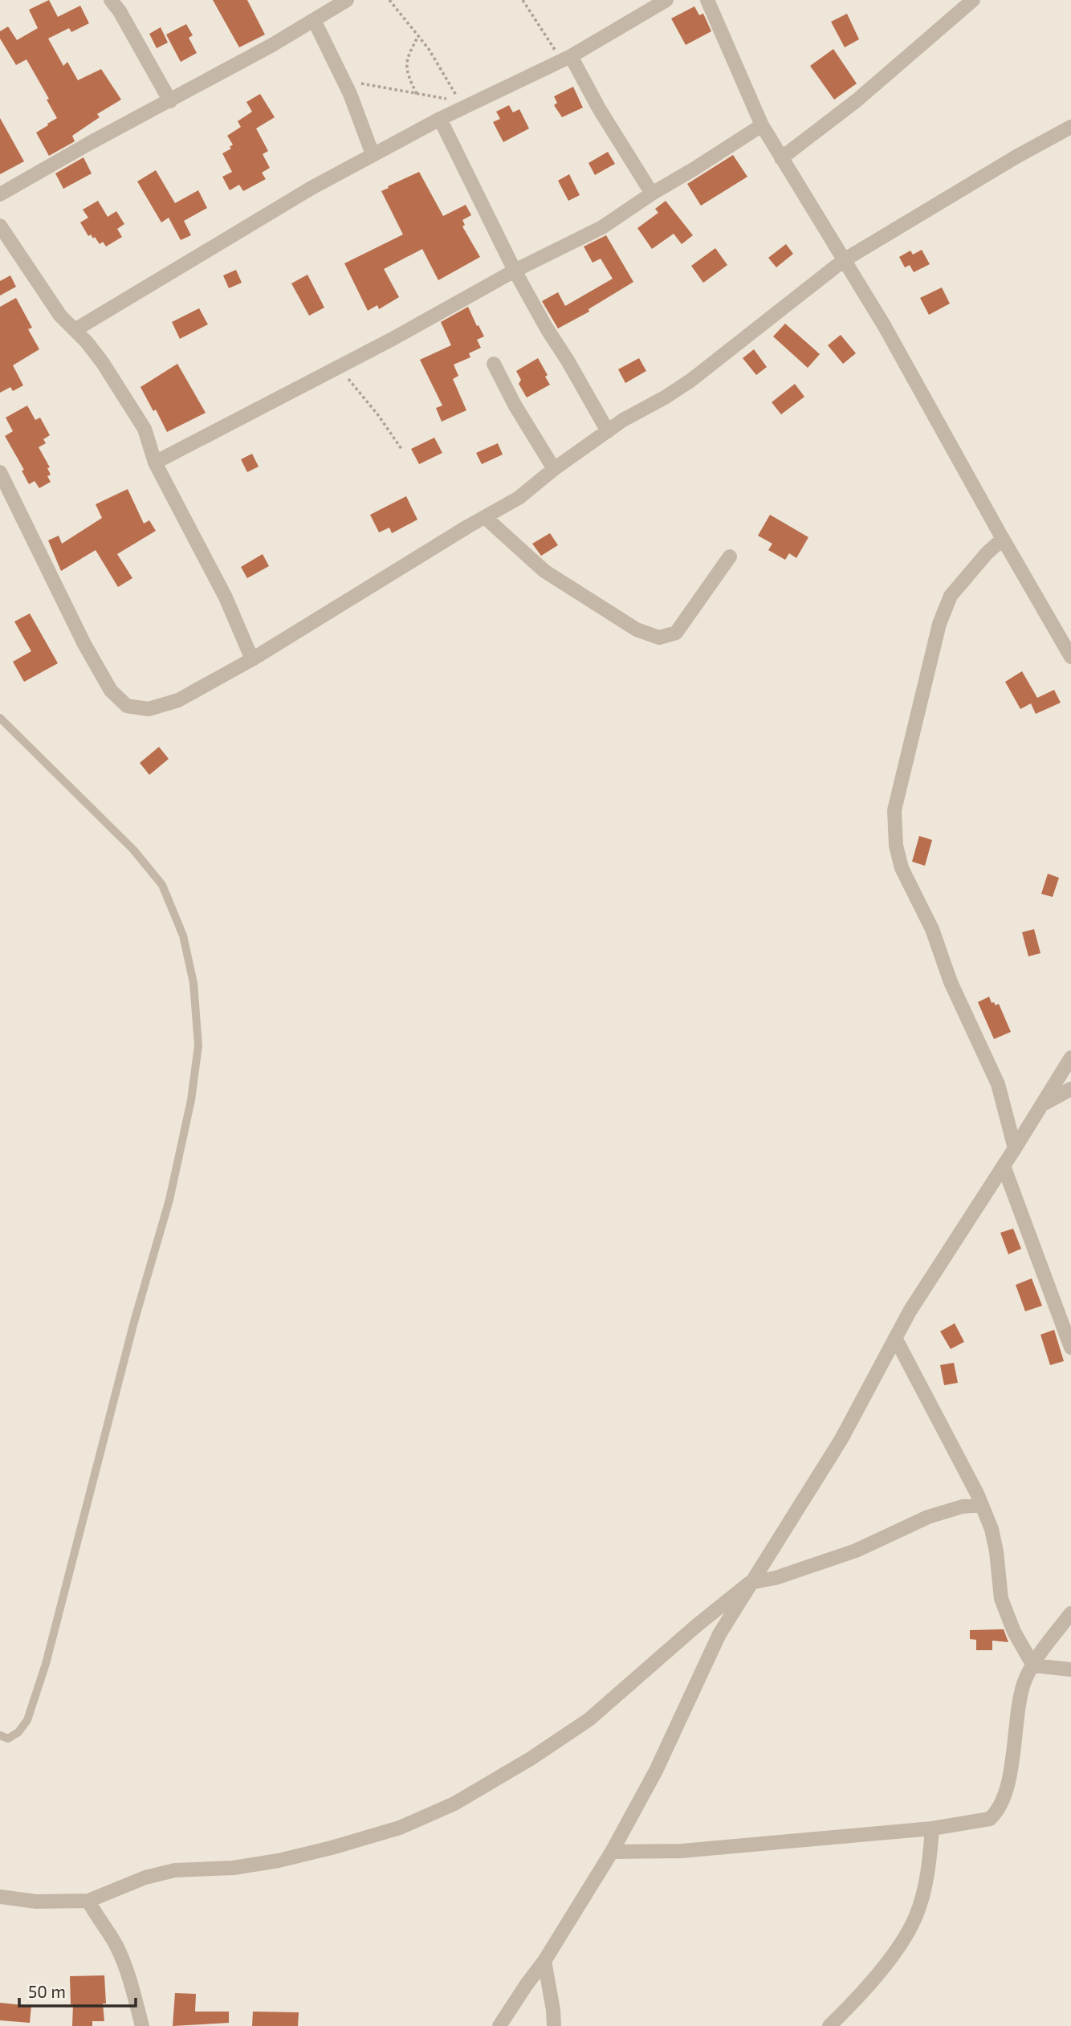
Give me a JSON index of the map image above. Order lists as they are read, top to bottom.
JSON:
{
  "scale_bar": "50 m"
}
